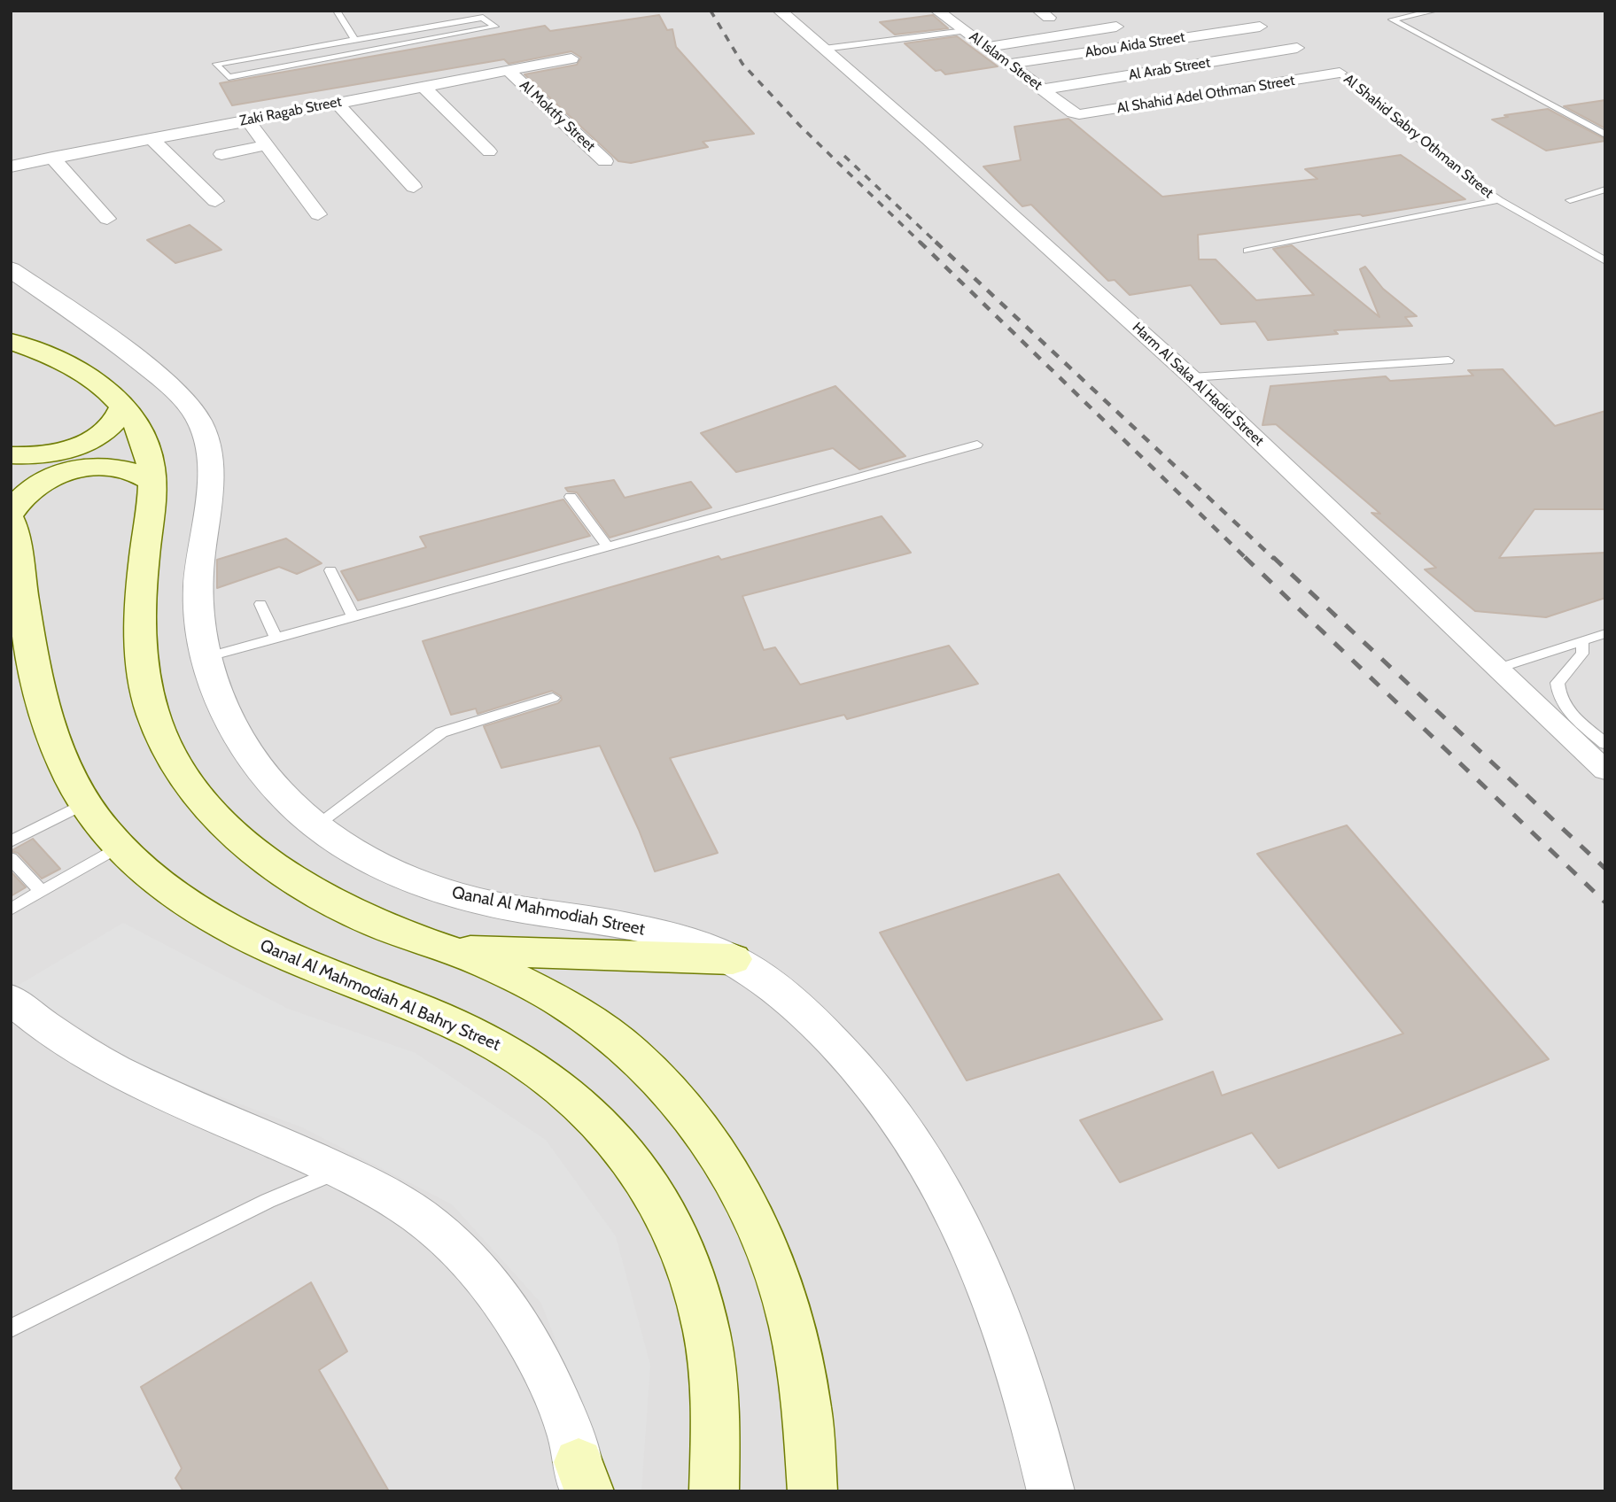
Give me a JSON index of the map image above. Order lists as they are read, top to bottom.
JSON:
{
  "streets": {
    "main road": ["Qanal Al Mahmodiah Al Bahry Street"],
    "street": [
      "Abou Aida Street",
      "Al Islam Street",
      "Al Arab Street",
      "Al Shahid Adel Othman Street",
      "Zaki Ragab Street",
      "Al Moktfy Street",
      "Al Shahid Sabry Othman Street",
      "Harm Al Saka Al Hadid Street",
      "Qanal Al Mahmodiah Street"
    ]
  },
  "crossings": [
    ["Abou Aida Street", "Al Islam Street"],
    ["Abou Aida Street", "Al Shahid Sabry Othman Street"],
    ["Al Islam Street", "Al Arab Street"],
    ["Al Islam Street", "Al Shahid Adel Othman Street"],
    ["Al Arab Street", "Al Shahid Sabry Othman Street"],
    ["Al Shahid Adel Othman Street", "Al Shahid Sabry Othman Street"],
    ["Zaki Ragab Street", "Al Moktfy Street"]
  ]
}
